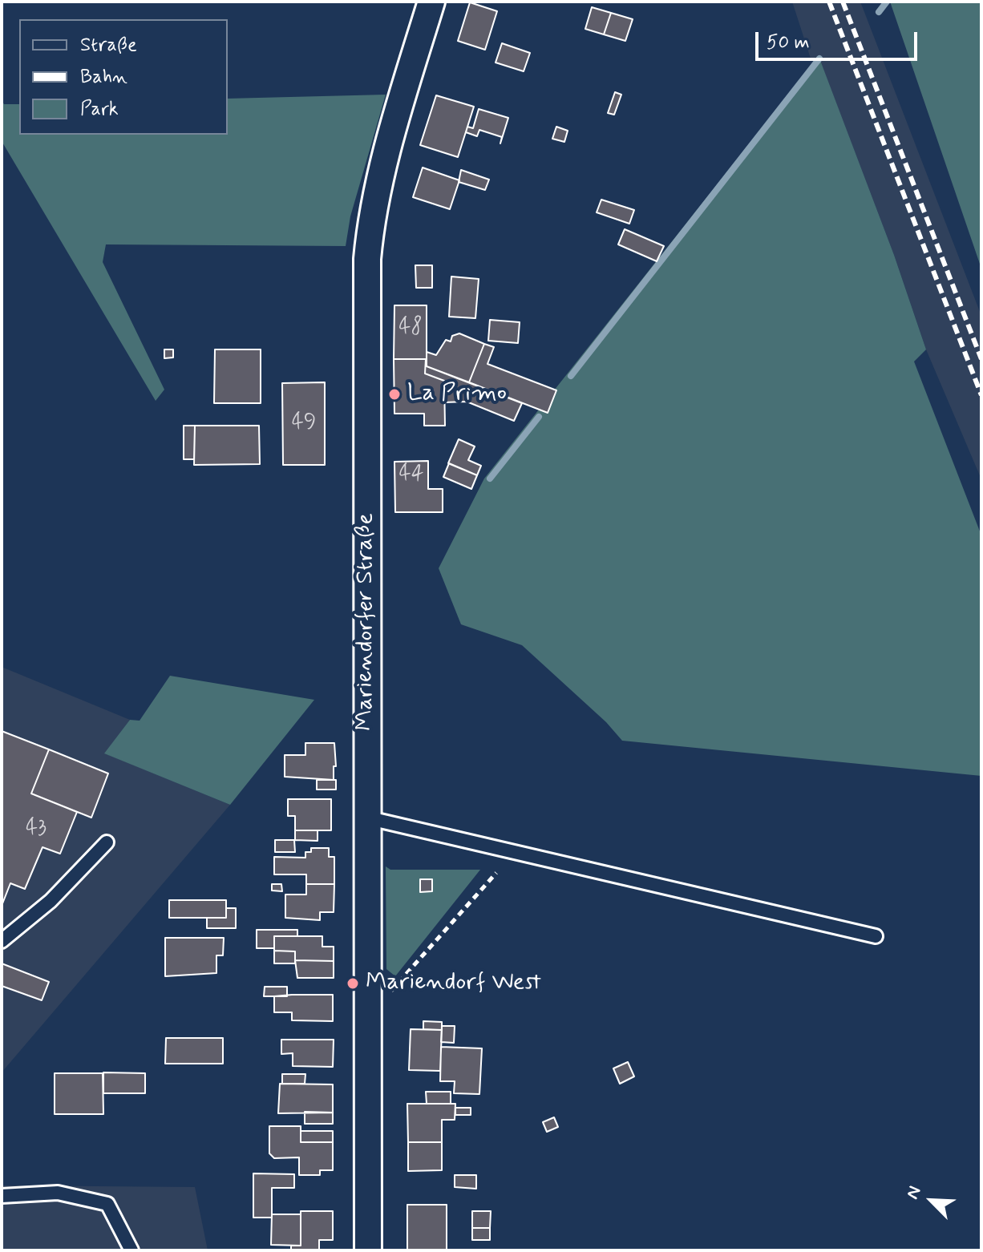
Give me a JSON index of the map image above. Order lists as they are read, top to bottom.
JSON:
{
  "streets": {
    "street": ["Mariendorfer Straße"]
  },
  "places": ["La Primo", "Mariendorf West"],
  "house_numbers": [
    "48",
    "49",
    "44",
    "43"
  ],
  "legend": ["Straße", "Bahn", "Park"],
  "scale_bar": "50 m",
  "north": "top left"
}
